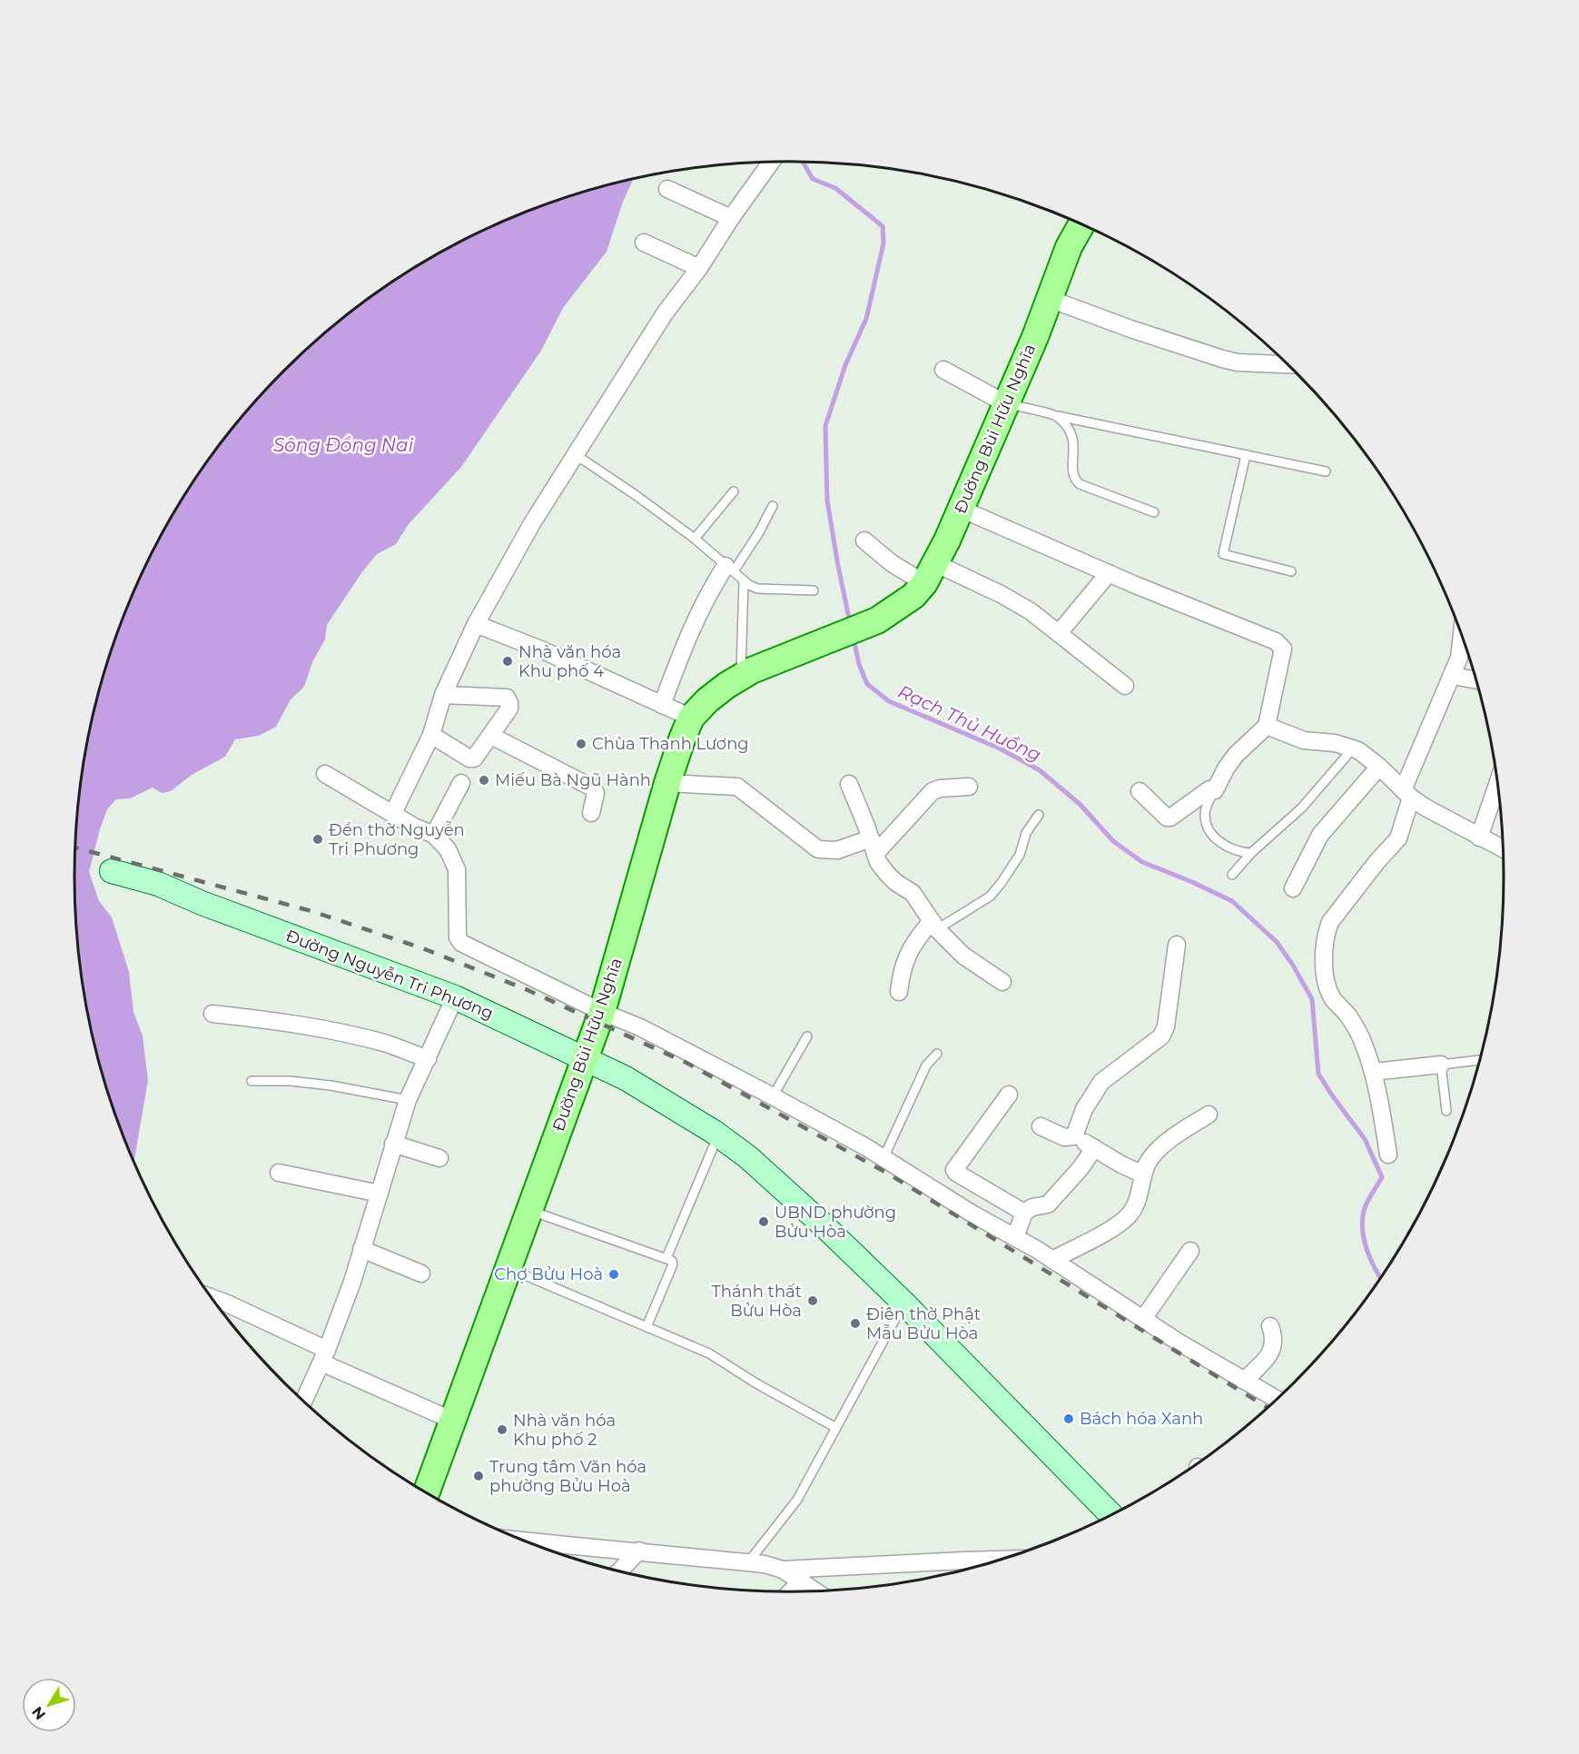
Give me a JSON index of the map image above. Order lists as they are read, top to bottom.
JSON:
{
  "streets": {
    "main road": ["Đường Bùi Hữu Nghĩa", "Đường Nguyễn Tri Phương"]
  },
  "crossings": [
    ["Đường Bùi Hữu Nghĩa", "Đường Nguyễn Tri Phương"]
  ],
  "water": ["Sông Đồng Nai", "Rạch Thủ Huồng"],
  "places": [
    "Nhà văn hóa Khu phố 4",
    "Chùa Thanh Lương",
    "Miếu Bà Ngũ Hành",
    "Đền thờ Nguyễn Tri Phương",
    "UBND phường Bửu Hòa",
    "Chợ Bửu Hoà",
    "Thánh thất Bửu Hòa",
    "Điện thờ Phật Mẫu Bửu Hòa",
    "Bách hóa Xanh",
    "Nhà văn hóa Khu phố 2",
    "Trung tâm Văn hóa phường Bửu Hoà"
  ],
  "north": "bottom left"
}
